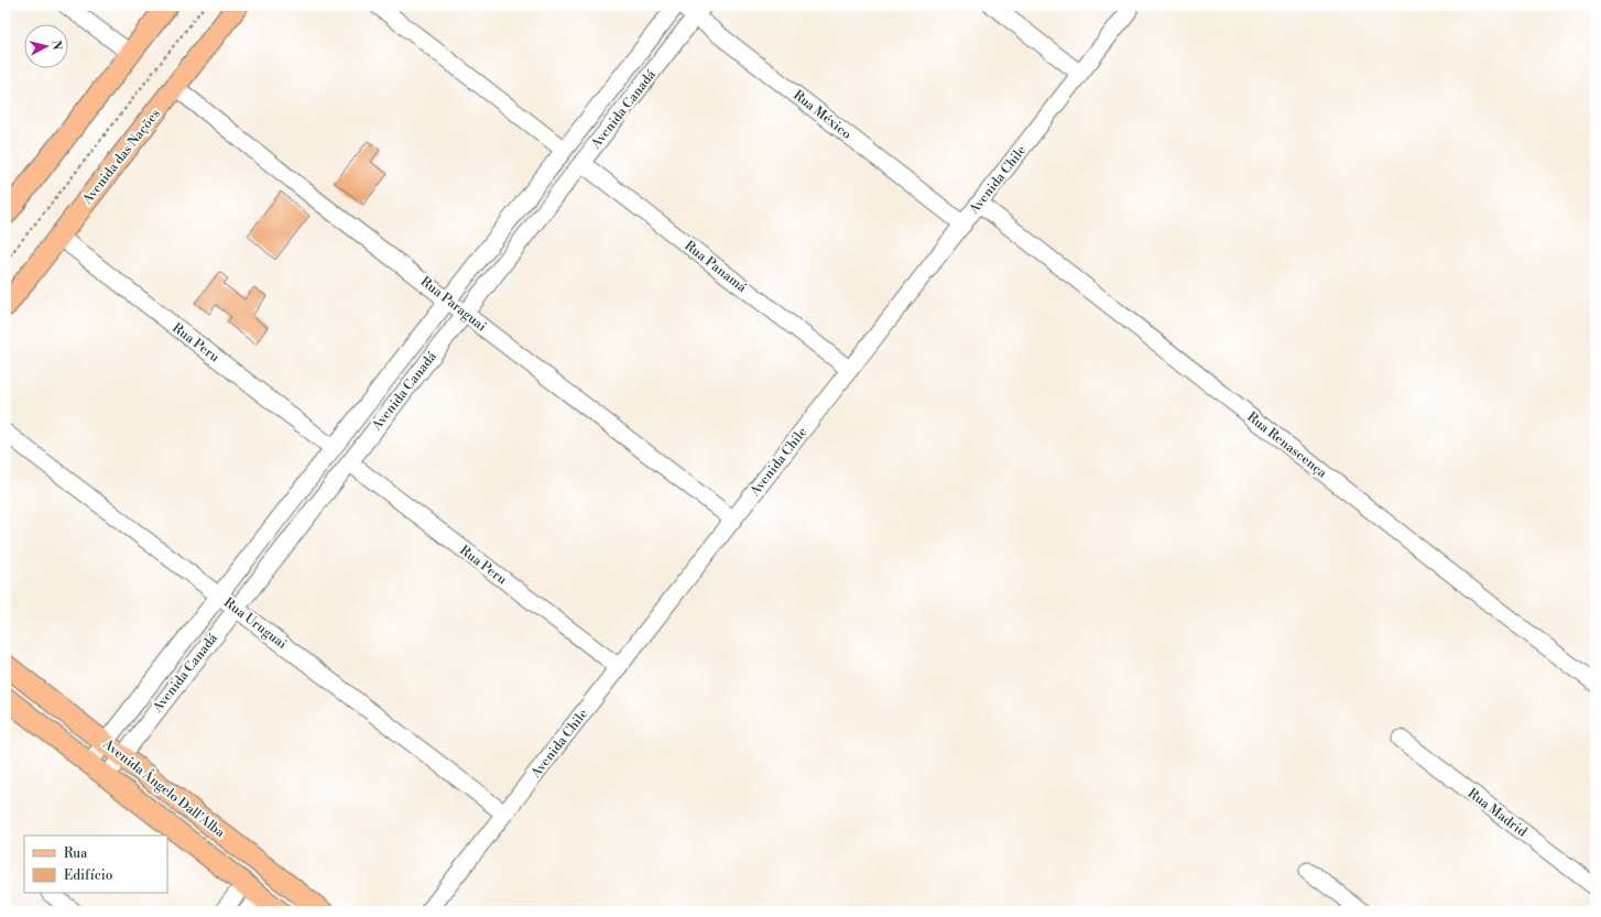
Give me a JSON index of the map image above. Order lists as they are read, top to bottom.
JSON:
{
  "streets": {
    "main road": ["Avenida das Nações", "Avenida Ângelo Dall'Alba"],
    "street": [
      "Avenida Canadá",
      "Rua México",
      "Avenida Chile",
      "Rua Panamá",
      "Rua Paraguai",
      "Rua Peru",
      "Rua Renascença",
      "Rua Uruguai",
      "Rua Madrid"
    ]
  },
  "crossings": [
    ["Avenida Canadá", "Rua México"],
    ["Avenida Canadá", "Rua Panamá"],
    ["Avenida Canadá", "Rua Paraguai"],
    ["Avenida Canadá", "Rua Peru"],
    ["Avenida Canadá", "Rua Uruguai"],
    ["Avenida Canadá", "Avenida Ângelo Dall'Alba"],
    ["Rua México", "Avenida Chile"],
    ["Avenida das Nações", "Rua Paraguai"],
    ["Avenida das Nações", "Rua Peru"],
    ["Avenida Chile", "Rua Panamá"],
    ["Avenida Chile", "Rua Paraguai"],
    ["Avenida Chile", "Rua Peru"],
    ["Avenida Chile", "Rua Renascença"],
    ["Avenida Chile", "Rua Uruguai"]
  ],
  "legend": ["Rua", "Edifício"],
  "north": "right"
}
